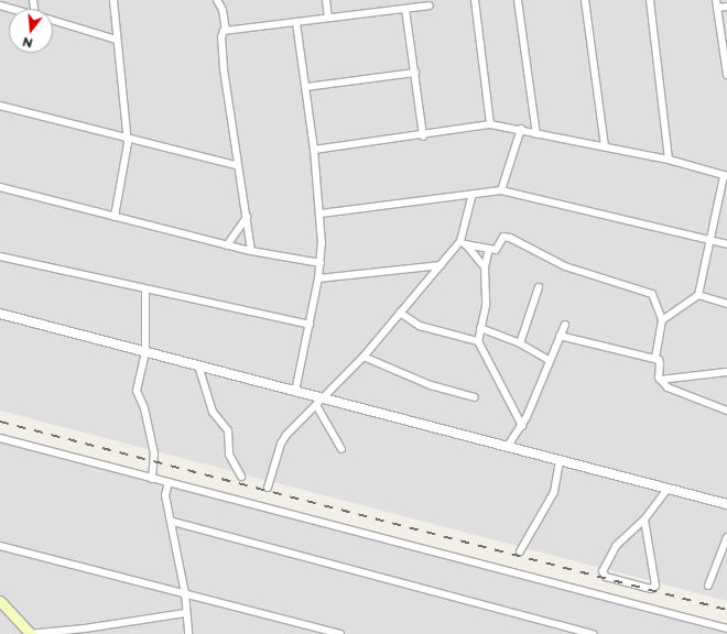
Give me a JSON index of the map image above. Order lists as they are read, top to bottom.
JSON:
{
  "north": "bottom"
}
